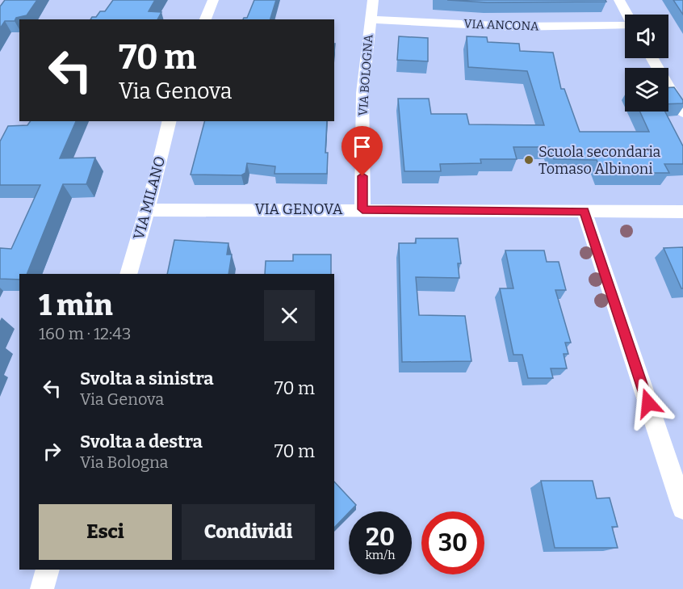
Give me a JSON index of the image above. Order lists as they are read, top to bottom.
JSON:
{
  "streets": {
    "street": [
      "VIA ANCONA",
      "VIA BOLOGNA",
      "VIA MILANO",
      "VIA GENOVA"
    ]
  },
  "crossings": [
    ["VIA ANCONA", "VIA BOLOGNA"],
    ["VIA BOLOGNA", "VIA GENOVA"],
    ["VIA MILANO", "VIA GENOVA"]
  ],
  "places": ["Scuola secondaria Tomaso Albinoni"],
  "page": {
    "turn": ["70 m", "Via Genova"],
    "heading": ["1 min", "160 m · 12:43"],
    "list": [
      {
        "name": "Svolta a sinistra",
        "note": "Via Genova",
        "value": "70 m"
      },
      {
        "name": "Svolta a destra",
        "note": "Via Bologna",
        "value": "70 m"
      }
    ],
    "buttons": ["Esci", "Condividi"],
    "speed": "20 km/h",
    "limit": "30"
  }
}
